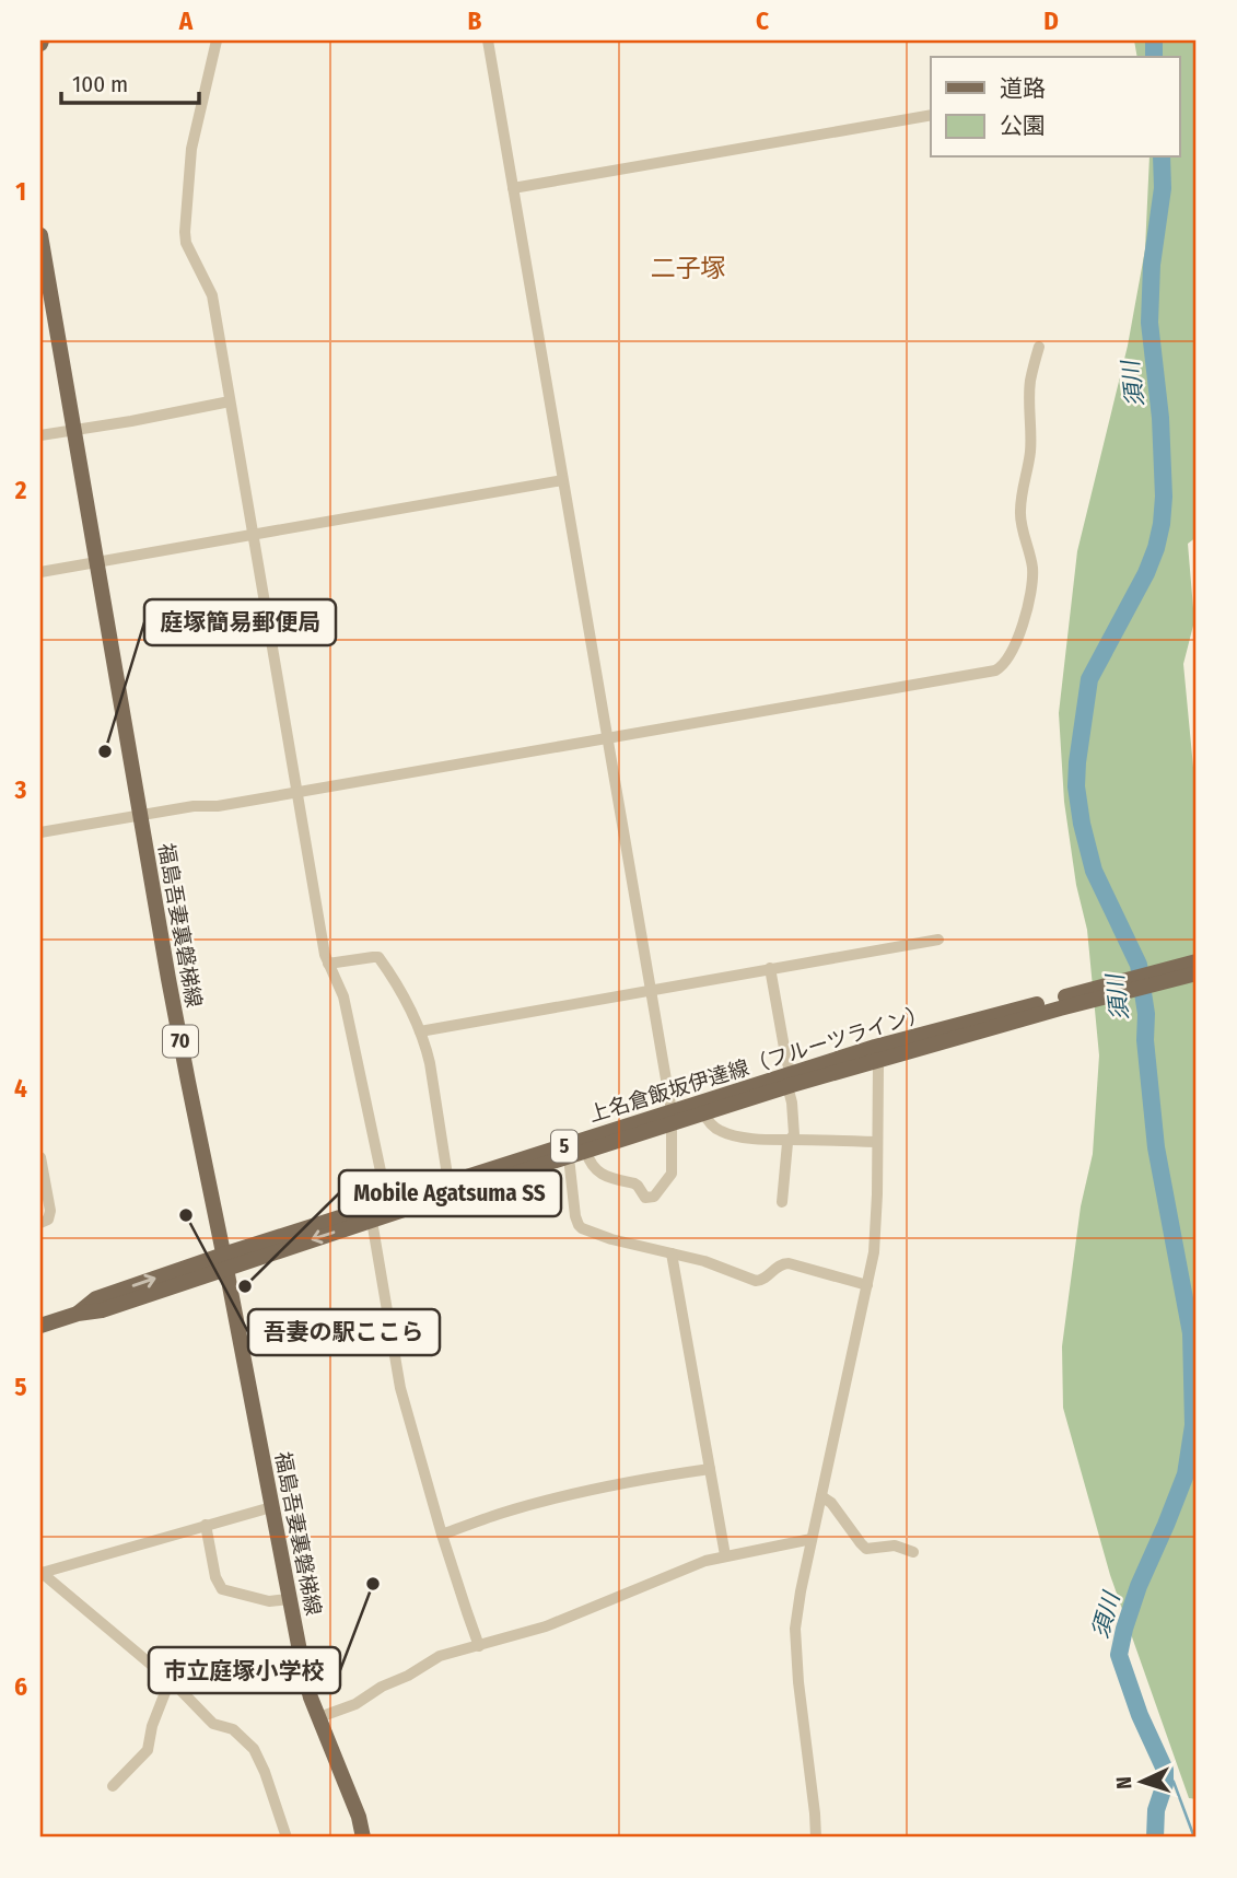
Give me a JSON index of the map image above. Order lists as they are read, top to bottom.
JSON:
{
  "streets": {
    "main road": [
      "福島吾妻裏磐梯線",
      "70",
      "上名倉飯坂伊達線（フルーツライン）",
      "5"
    ]
  },
  "crossings": [
    ["福島吾妻裏磐梯線", "上名倉飯坂伊達線（フルーツライン）"]
  ],
  "districts": ["二子塚"],
  "water": ["須川"],
  "places": [
    "庭塚簡易郵便局",
    "吾妻の駅ここら",
    "Mobile Agatsuma SS",
    "市立庭塚小学校"
  ],
  "legend": ["道路", "公園"],
  "scale_bar": "100 m",
  "north": "left",
  "grid": {
    "columns": [
      "A",
      "B",
      "C",
      "D"
    ],
    "rows": [
      "1",
      "2",
      "3",
      "4",
      "5",
      "6"
    ]
  }
}
